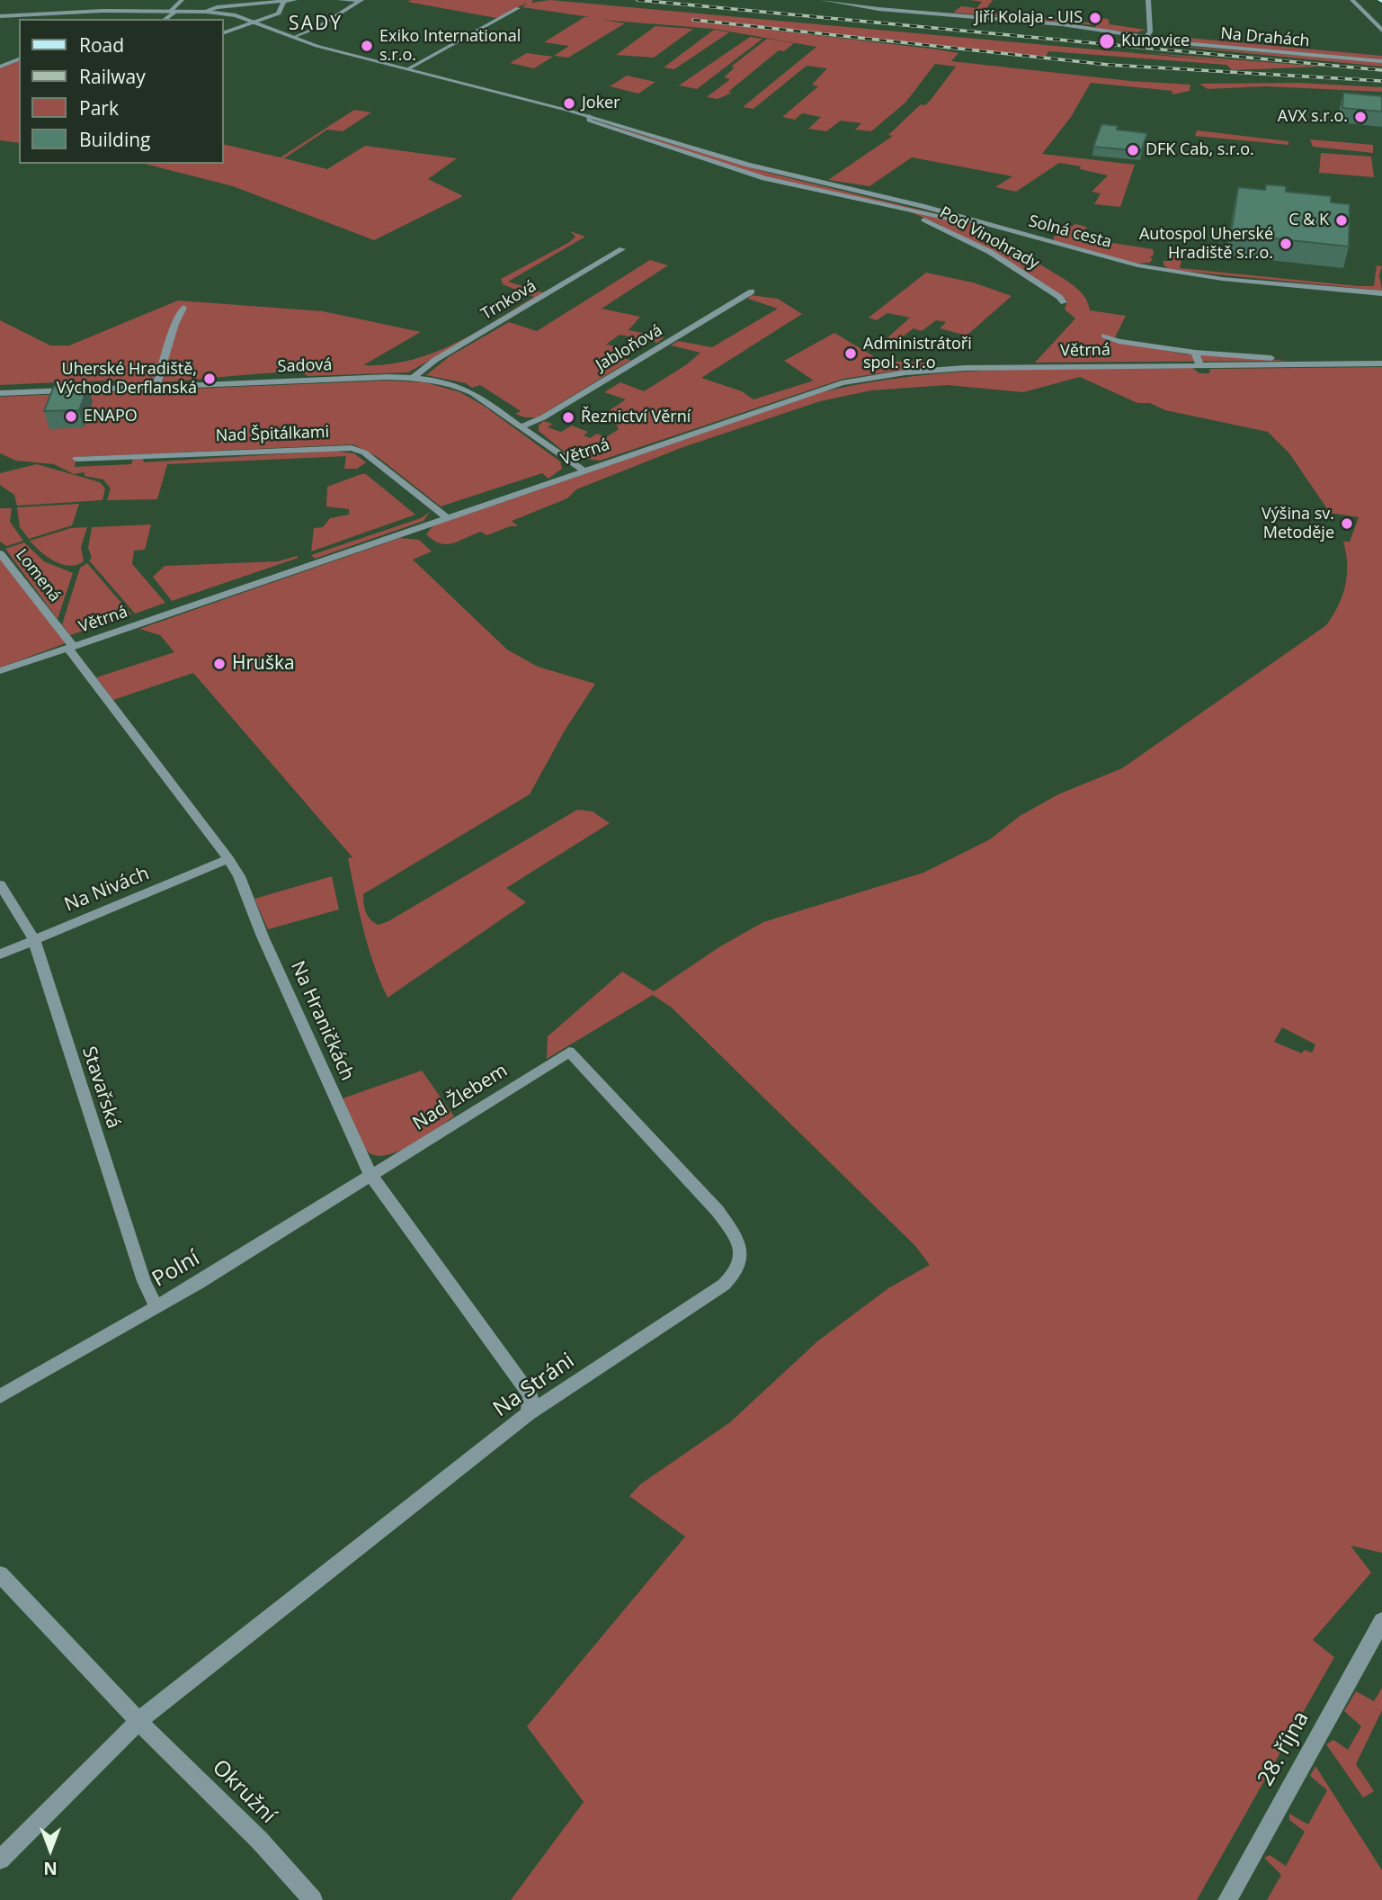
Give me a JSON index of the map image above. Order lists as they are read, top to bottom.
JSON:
{
  "streets": {
    "street": [
      "Na Drahách",
      "Solná cesta",
      "Pod Vinohrady",
      "Trnková",
      "Jabloňová",
      "Větrná",
      "Sadová",
      "Nad Špitálkami",
      "Lomená",
      "Na Nivách",
      "Na Hraničkách",
      "Stavařská",
      "Nad Žlebem",
      "Polní",
      "Na Stráni",
      "28. října",
      "Okružní"
    ]
  },
  "crossings": [
    ["Solná cesta", "Pod Vinohrady"],
    ["Trnková", "Sadová"],
    ["Jabloňová", "Sadová"],
    ["Větrná", "Sadová"],
    ["Větrná", "Nad Špitálkami"],
    ["Větrná", "Lomená"],
    ["Větrná", "Na Hraničkách"],
    ["Lomená", "Na Hraničkách"],
    ["Na Nivách", "Na Hraničkách"],
    ["Na Nivách", "Stavařská"],
    ["Na Hraničkách", "Nad Žlebem"],
    ["Na Hraničkách", "Polní"],
    ["Na Hraničkách", "Na Stráni"],
    ["Stavařská", "Polní"],
    ["Nad Žlebem", "Polní"],
    ["Nad Žlebem", "Na Stráni"],
    ["Na Stráni", "Okružní"]
  ],
  "districts": ["SADY"],
  "places": [
    "Jiří Kolaja - UIS",
    "Kunovice",
    "Exiko International s.r.o.",
    "Joker",
    "AVX s.r.o.",
    "DFK Cab, s.r.o.",
    "C & K",
    "Autospol Uherské Hradiště s.r.o.",
    "Administrátoři spol. s.r.o",
    "Uherské Hradiště, Východ Derflanská",
    "ENAPO",
    "Řeznictví Věrní",
    "Výšina sv. Metoděje",
    "Hruška"
  ],
  "legend": [
    "Road",
    "Railway",
    "Park",
    "Building"
  ],
  "north": "bottom"
}
